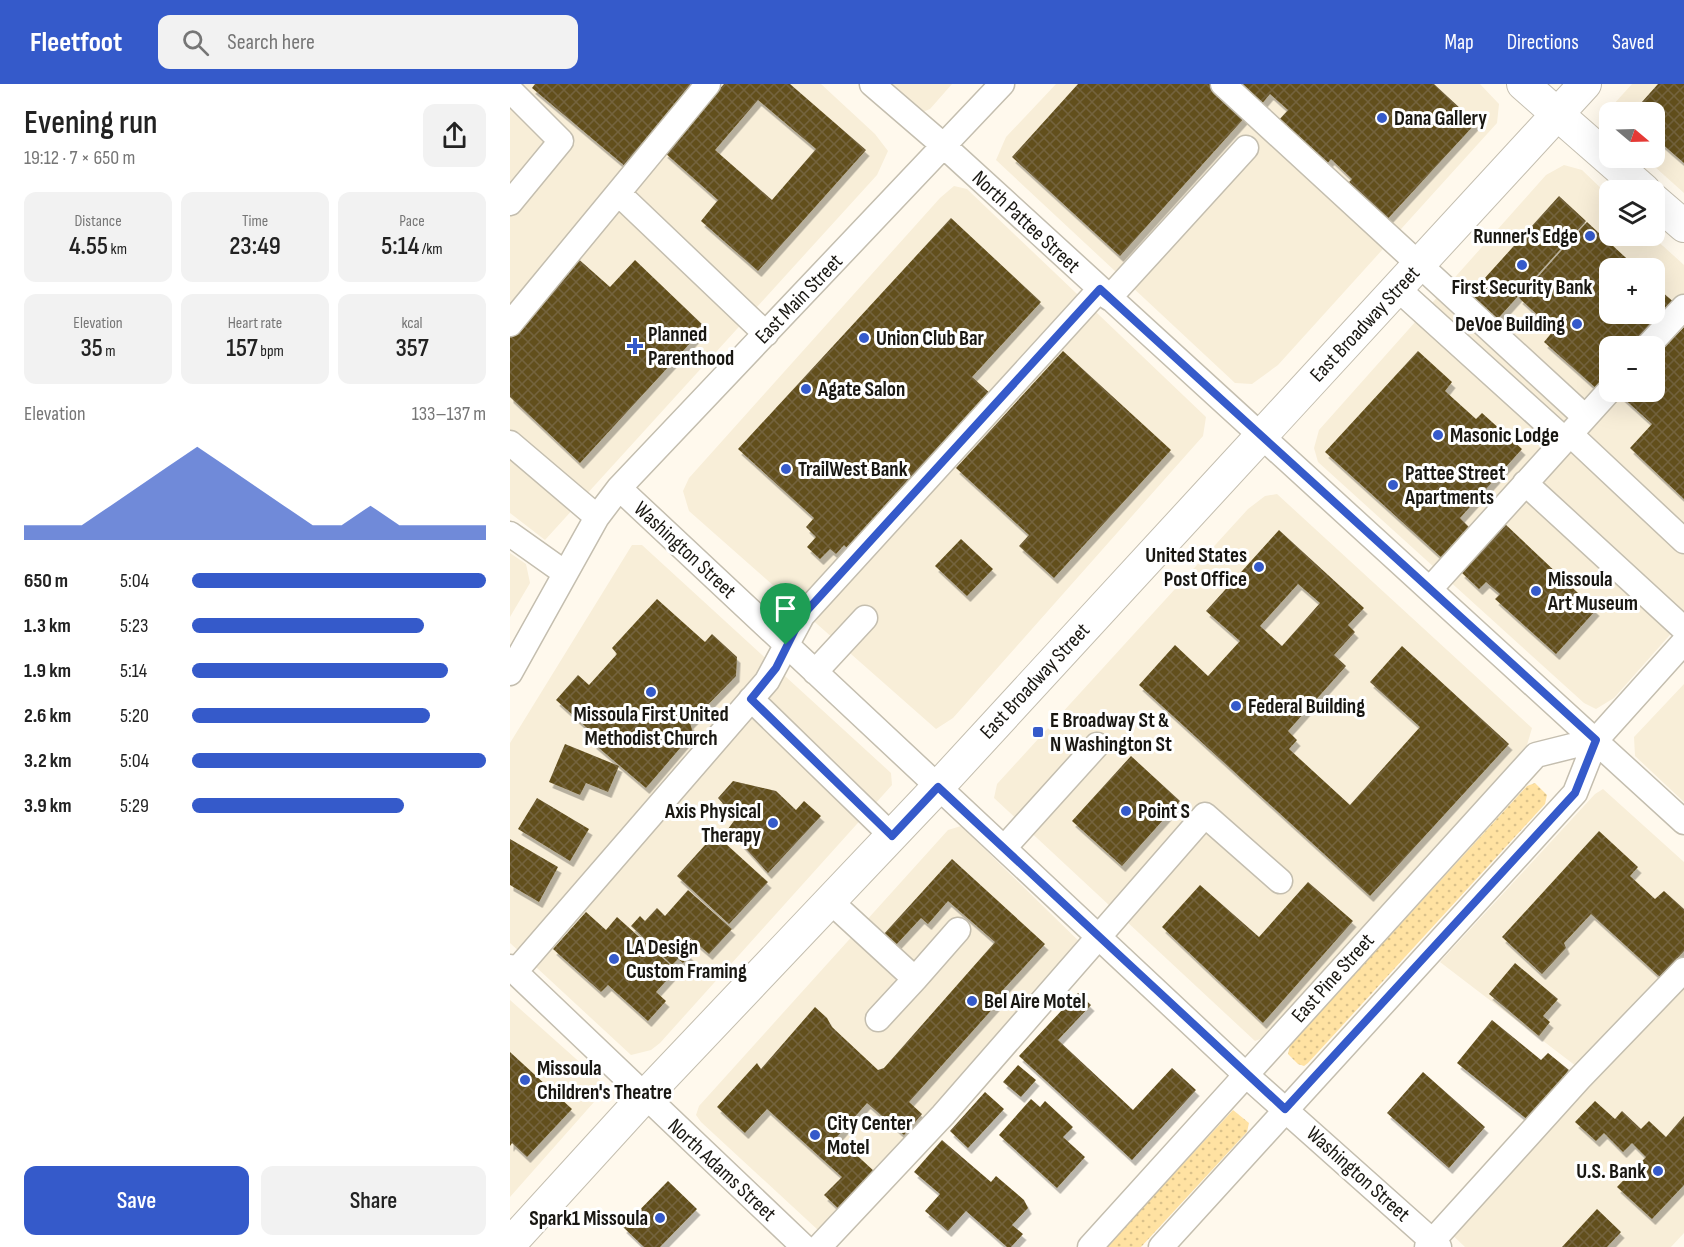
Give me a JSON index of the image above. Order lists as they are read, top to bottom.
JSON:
{
  "streets": {
    "main road": ["East Broadway Street"],
    "street": [
      "North Pattee Street",
      "East Main Street",
      "Washington Street",
      "East Pine Street",
      "North Adams Street"
    ]
  },
  "crossings": [
    ["North Pattee Street", "East Main Street"],
    ["North Pattee Street", "East Broadway Street"],
    ["North Pattee Street", "East Pine Street"],
    ["East Main Street", "Washington Street"],
    ["East Broadway Street", "Washington Street"],
    ["East Broadway Street", "North Adams Street"],
    ["Washington Street", "East Pine Street"]
  ],
  "places": {
    "other": [
      "Dana Gallery",
      "Runner's Edge",
      "First Security Bank",
      "DeVoe Building",
      "Union Club Bar",
      "Agate Salon",
      "Masonic Lodge",
      "TrailWest Bank",
      "Pattee Street Apartments",
      "United States Post Office",
      "Missoula Art Museum",
      "Missoula First United Methodist Church",
      "Federal Building",
      "Point S",
      "Axis Physical Therapy",
      "LA Design Custom Framing",
      "Bel Aire Motel",
      "Missoula Children's Theatre",
      "City Center Motel",
      "U.S. Bank",
      "Spark1 Missoula"
    ],
    "health": ["Planned Parenthood"],
    "transit": ["E Broadway St & N Washington St"]
  },
  "north": "right",
  "page": {
    "header": "Fleetfoot",
    "search": "Search here",
    "nav": ["Map", "Directions", "Saved"],
    "heading": ["Evening run", "19:12 · 7 × 650 m"],
    "map_buttons": ["+", "−"],
    "stats": [
      ["Distance", "4.55 km"],
      ["Time", "23:49"],
      ["Pace", "5:14 /km"],
      ["Elevation", "35 m"],
      ["Heart rate", "157 bpm"],
      ["kcal", "357"]
    ],
    "chart": ["Elevation", "133–137 m"],
    "list": [
      {
        "name": "650 m",
        "note": "5:04"
      },
      {
        "name": "1.3 km",
        "note": "5:23"
      },
      {
        "name": "1.9 km",
        "note": "5:14"
      },
      {
        "name": "2.6 km",
        "note": "5:20"
      },
      {
        "name": "3.2 km",
        "note": "5:04"
      },
      {
        "name": "3.9 km",
        "note": "5:29"
      }
    ],
    "buttons": ["Save", "Share"]
  }
}
